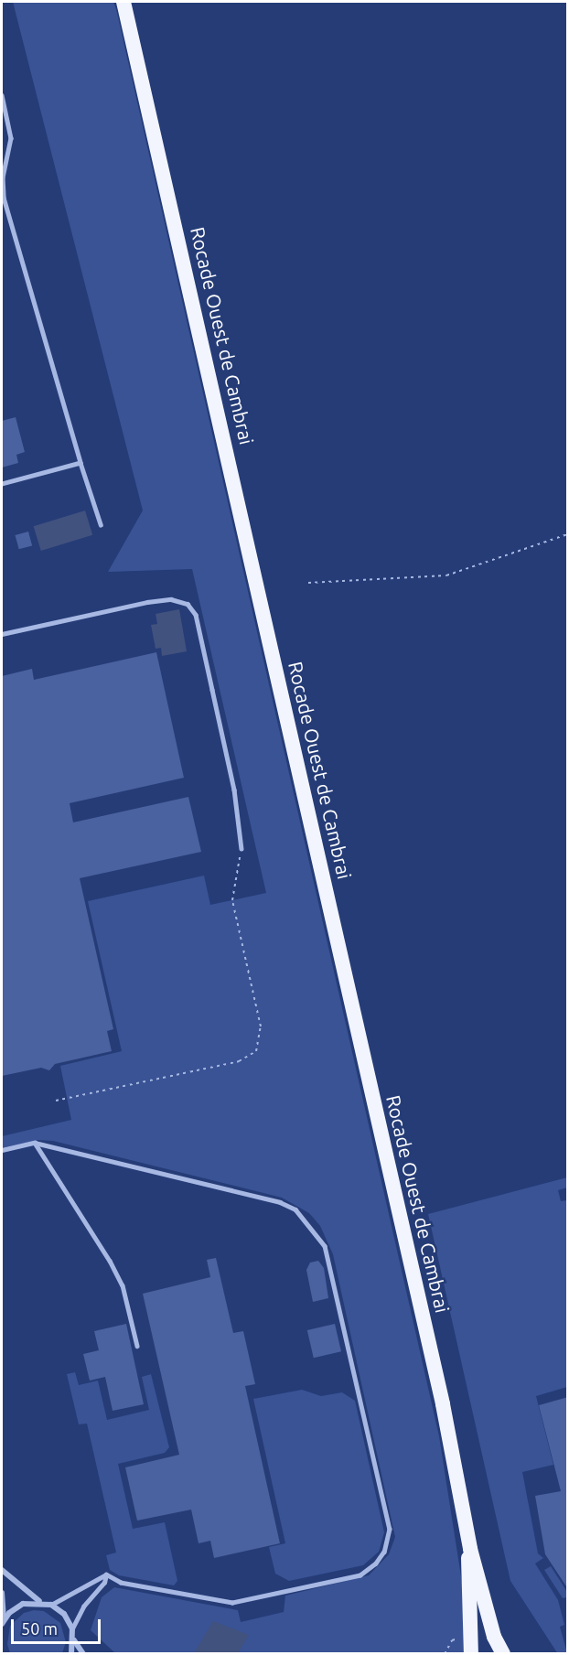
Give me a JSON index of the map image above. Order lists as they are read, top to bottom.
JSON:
{
  "streets": {
    "highway": ["Rocade Ouest de Cambrai"]
  },
  "scale_bar": "50 m"
}
